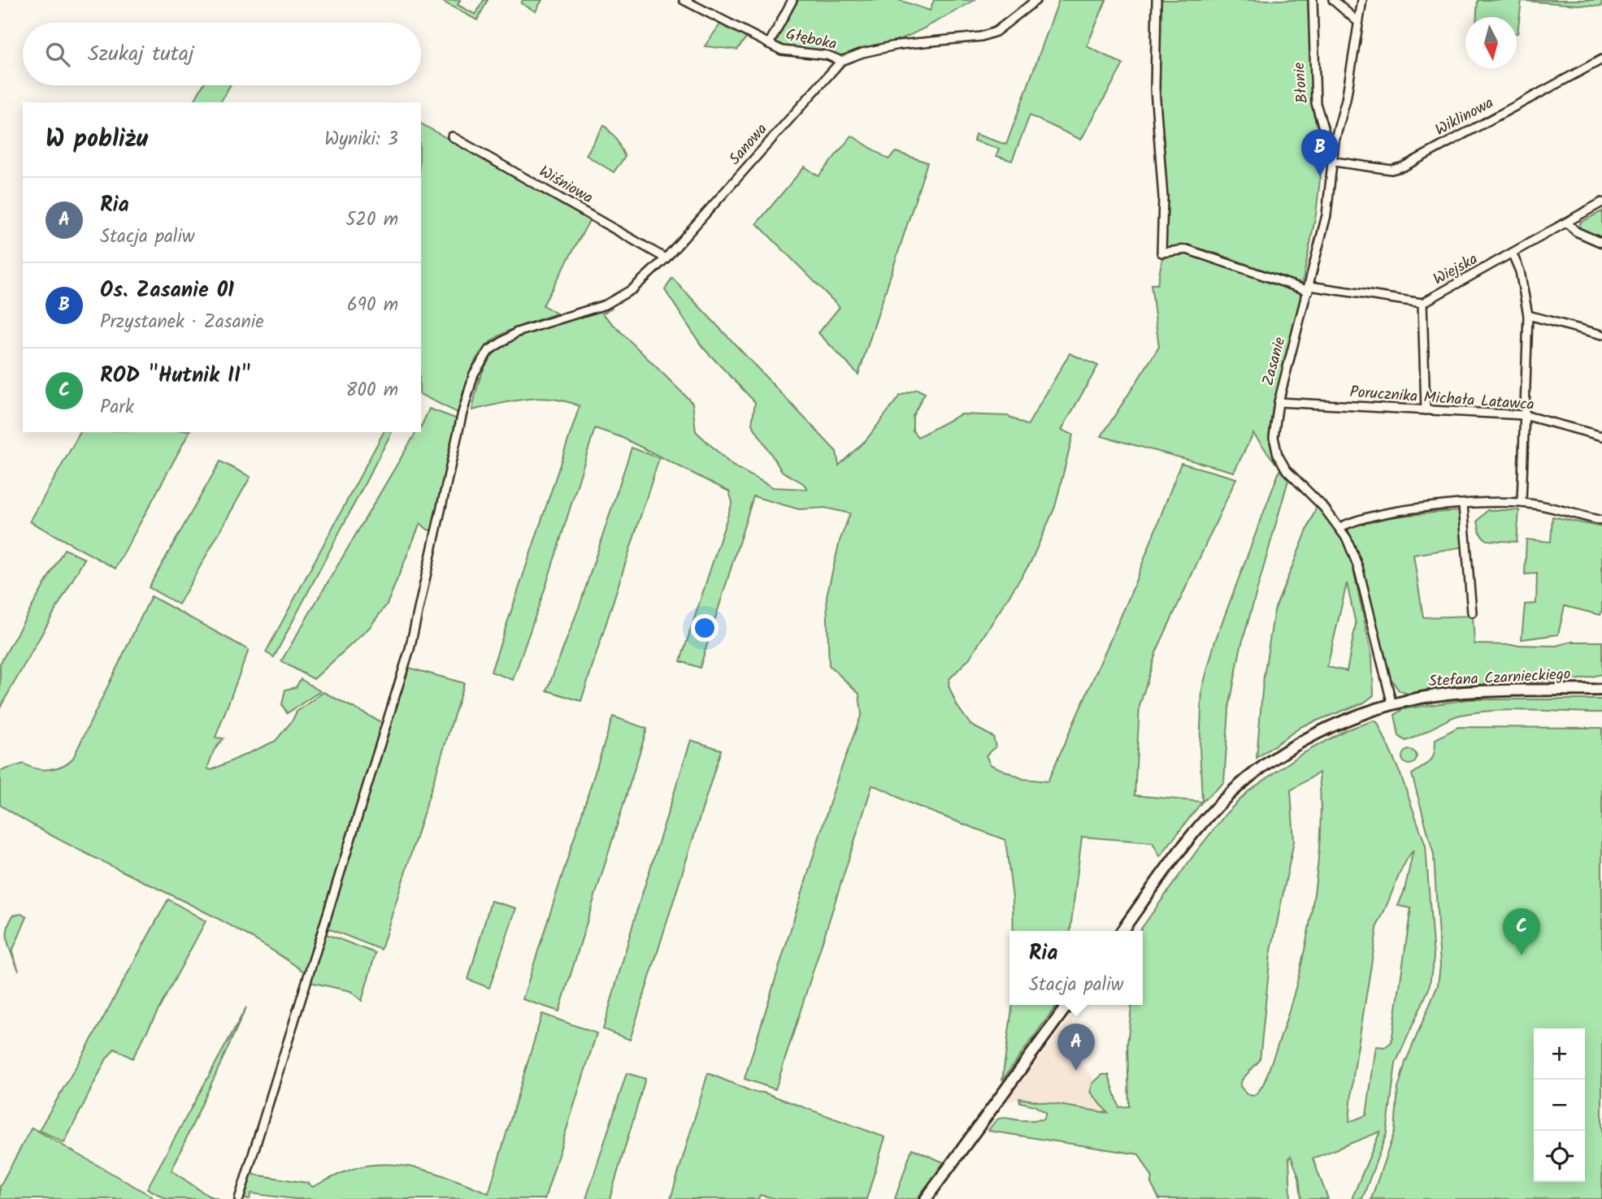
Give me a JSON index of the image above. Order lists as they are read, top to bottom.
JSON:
{
  "streets": {
    "street": [
      "Głęboka",
      "Błonie",
      "Wiklinowa",
      "Sanowa",
      "Wiśniowa",
      "Wiejska",
      "Zasanie",
      "Porucznika Michała Latawca",
      "Stefana Czarnieckiego"
    ]
  },
  "crossings": [
    ["Głęboka", "Sanowa"],
    ["Błonie", "Wiklinowa"],
    ["Błonie", "Zasanie"],
    ["Wiklinowa", "Zasanie"],
    ["Sanowa", "Wiśniowa"],
    ["Wiejska", "Zasanie"],
    ["Zasanie", "Porucznika Michała Latawca"],
    ["Zasanie", "Stefana Czarnieckiego"]
  ],
  "north": "bottom",
  "page": {
    "search": "Szukaj tutaj",
    "heading": ["W pobliżu", "Wyniki: 3"],
    "pins": ["B", "C", "A"],
    "list": [
      {
        "mark": "A",
        "name": "Ria",
        "note": "Stacja paliw",
        "value": "520 m"
      },
      {
        "mark": "B",
        "name": "Os. Zasanie 01",
        "note": "Przystanek · Zasanie",
        "value": "690 m"
      },
      {
        "mark": "C",
        "name": "ROD \"Hutnik II\"",
        "note": "Park",
        "value": "800 m"
      }
    ],
    "popup": ["Ria", "Stacja paliw"],
    "map_buttons": ["+", "−"]
  }
}
